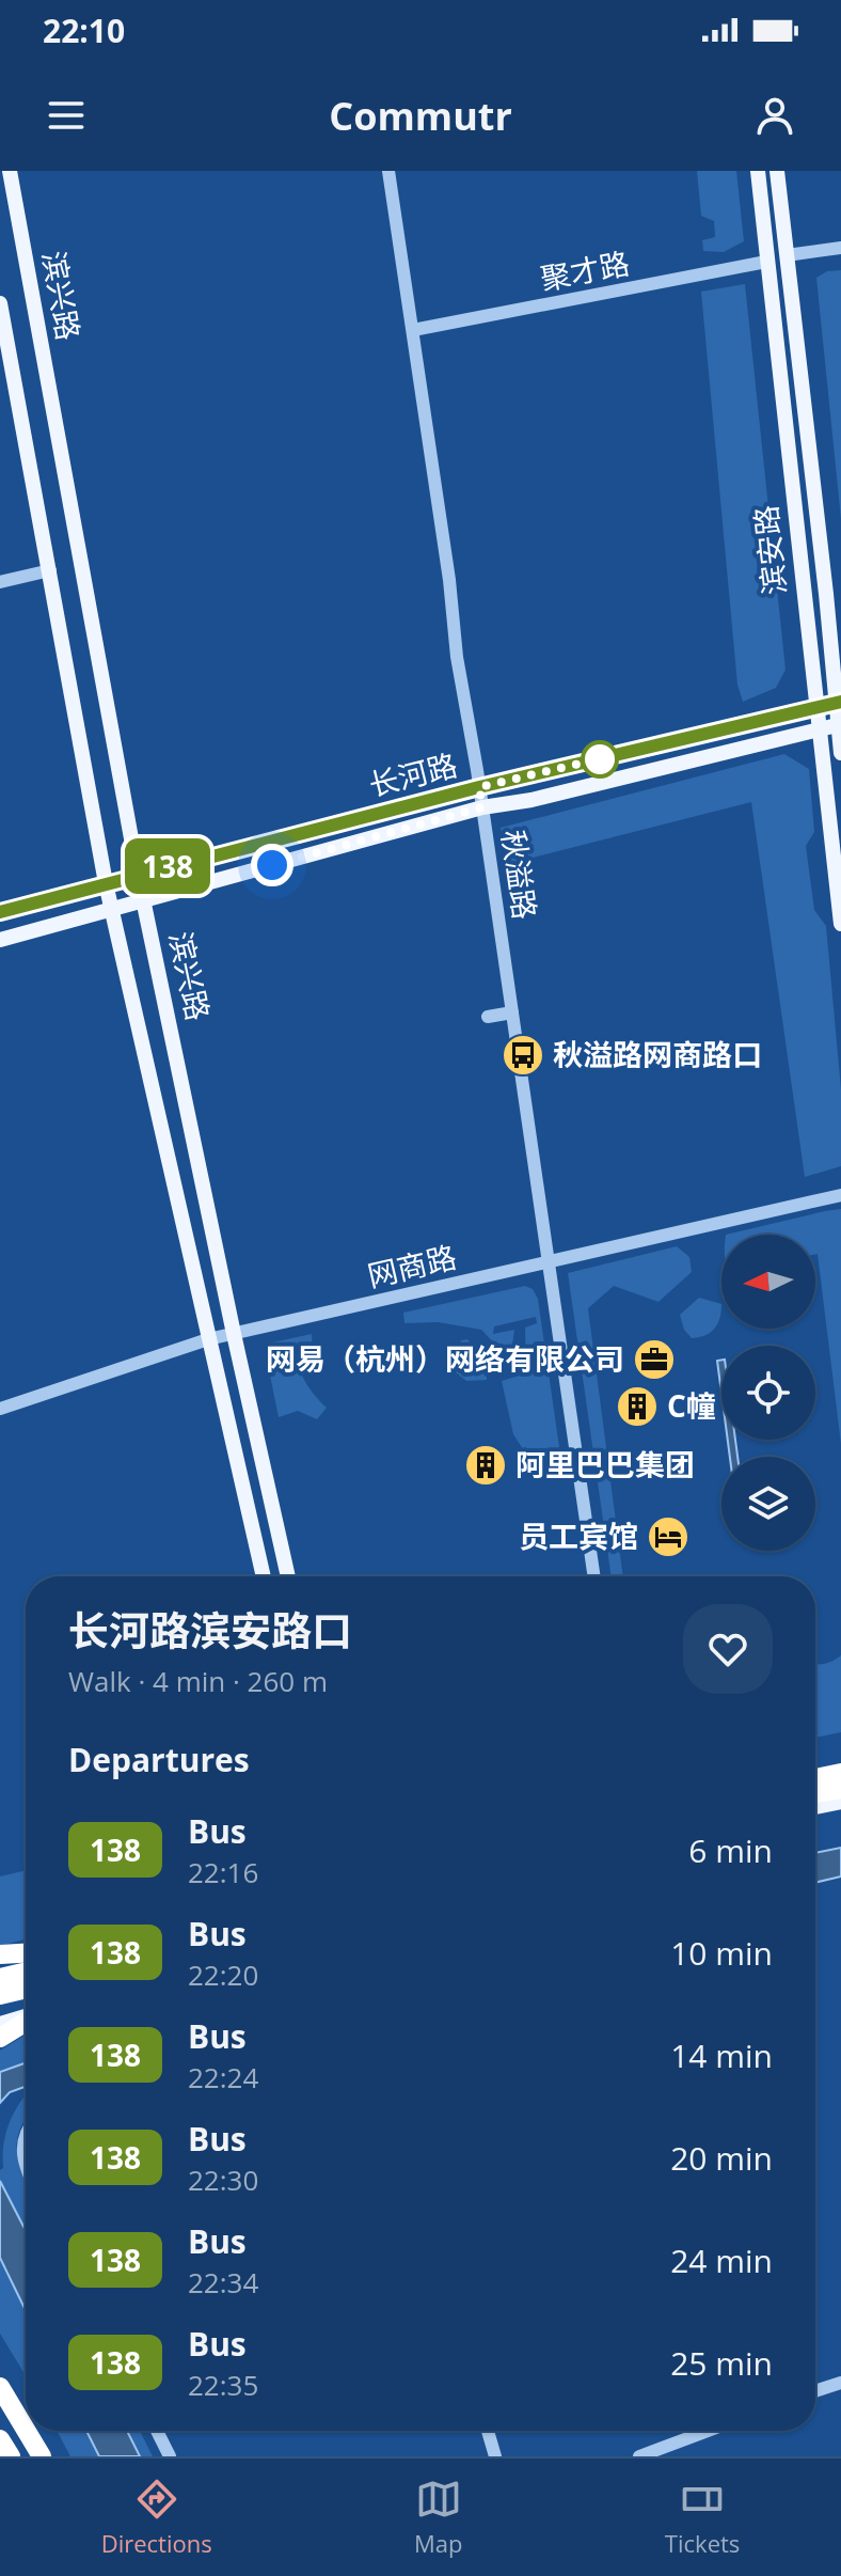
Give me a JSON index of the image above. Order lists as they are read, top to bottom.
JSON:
{
  "streets": {
    "main road": ["滨兴路", "滨安路", "长河路"],
    "street": ["聚才路", "秋溢路", "网商路"]
  },
  "crossings": [
    ["聚才路", "滨安路"],
    ["聚才路", "秋溢路"],
    ["滨兴路", "长河路"],
    ["滨兴路", "网商路"],
    ["滨安路", "长河路"],
    ["长河路", "秋溢路"],
    ["秋溢路", "网商路"]
  ],
  "places": {
    "bus stop": ["秋溢路网商路口"],
    "office": ["网易（杭州）网络有限公司"],
    "building": ["C幢", "阿里巴巴集团"],
    "hotel": ["员工宾馆"]
  },
  "lines": ["bus line 138"],
  "north": "left",
  "page": {
    "status": "22:10",
    "header": "Commutr",
    "on_map": "138",
    "heading": [
      ["长河路滨安路口", "Walk · 4 min · 260 m"],
      "Departures"
    ],
    "list": [
      {
        "mark": "138",
        "name": "Bus",
        "note": "22:16",
        "value": "6 min"
      },
      {
        "mark": "138",
        "name": "Bus",
        "note": "22:20",
        "value": "10 min"
      },
      {
        "mark": "138",
        "name": "Bus",
        "note": "22:24",
        "value": "14 min"
      },
      {
        "mark": "138",
        "name": "Bus",
        "note": "22:30",
        "value": "20 min"
      },
      {
        "mark": "138",
        "name": "Bus",
        "note": "22:34",
        "value": "24 min"
      },
      {
        "mark": "138",
        "name": "Bus",
        "note": "22:35",
        "value": "25 min"
      }
    ],
    "tabs": ["Directions", "Map", "Tickets"]
  }
}
